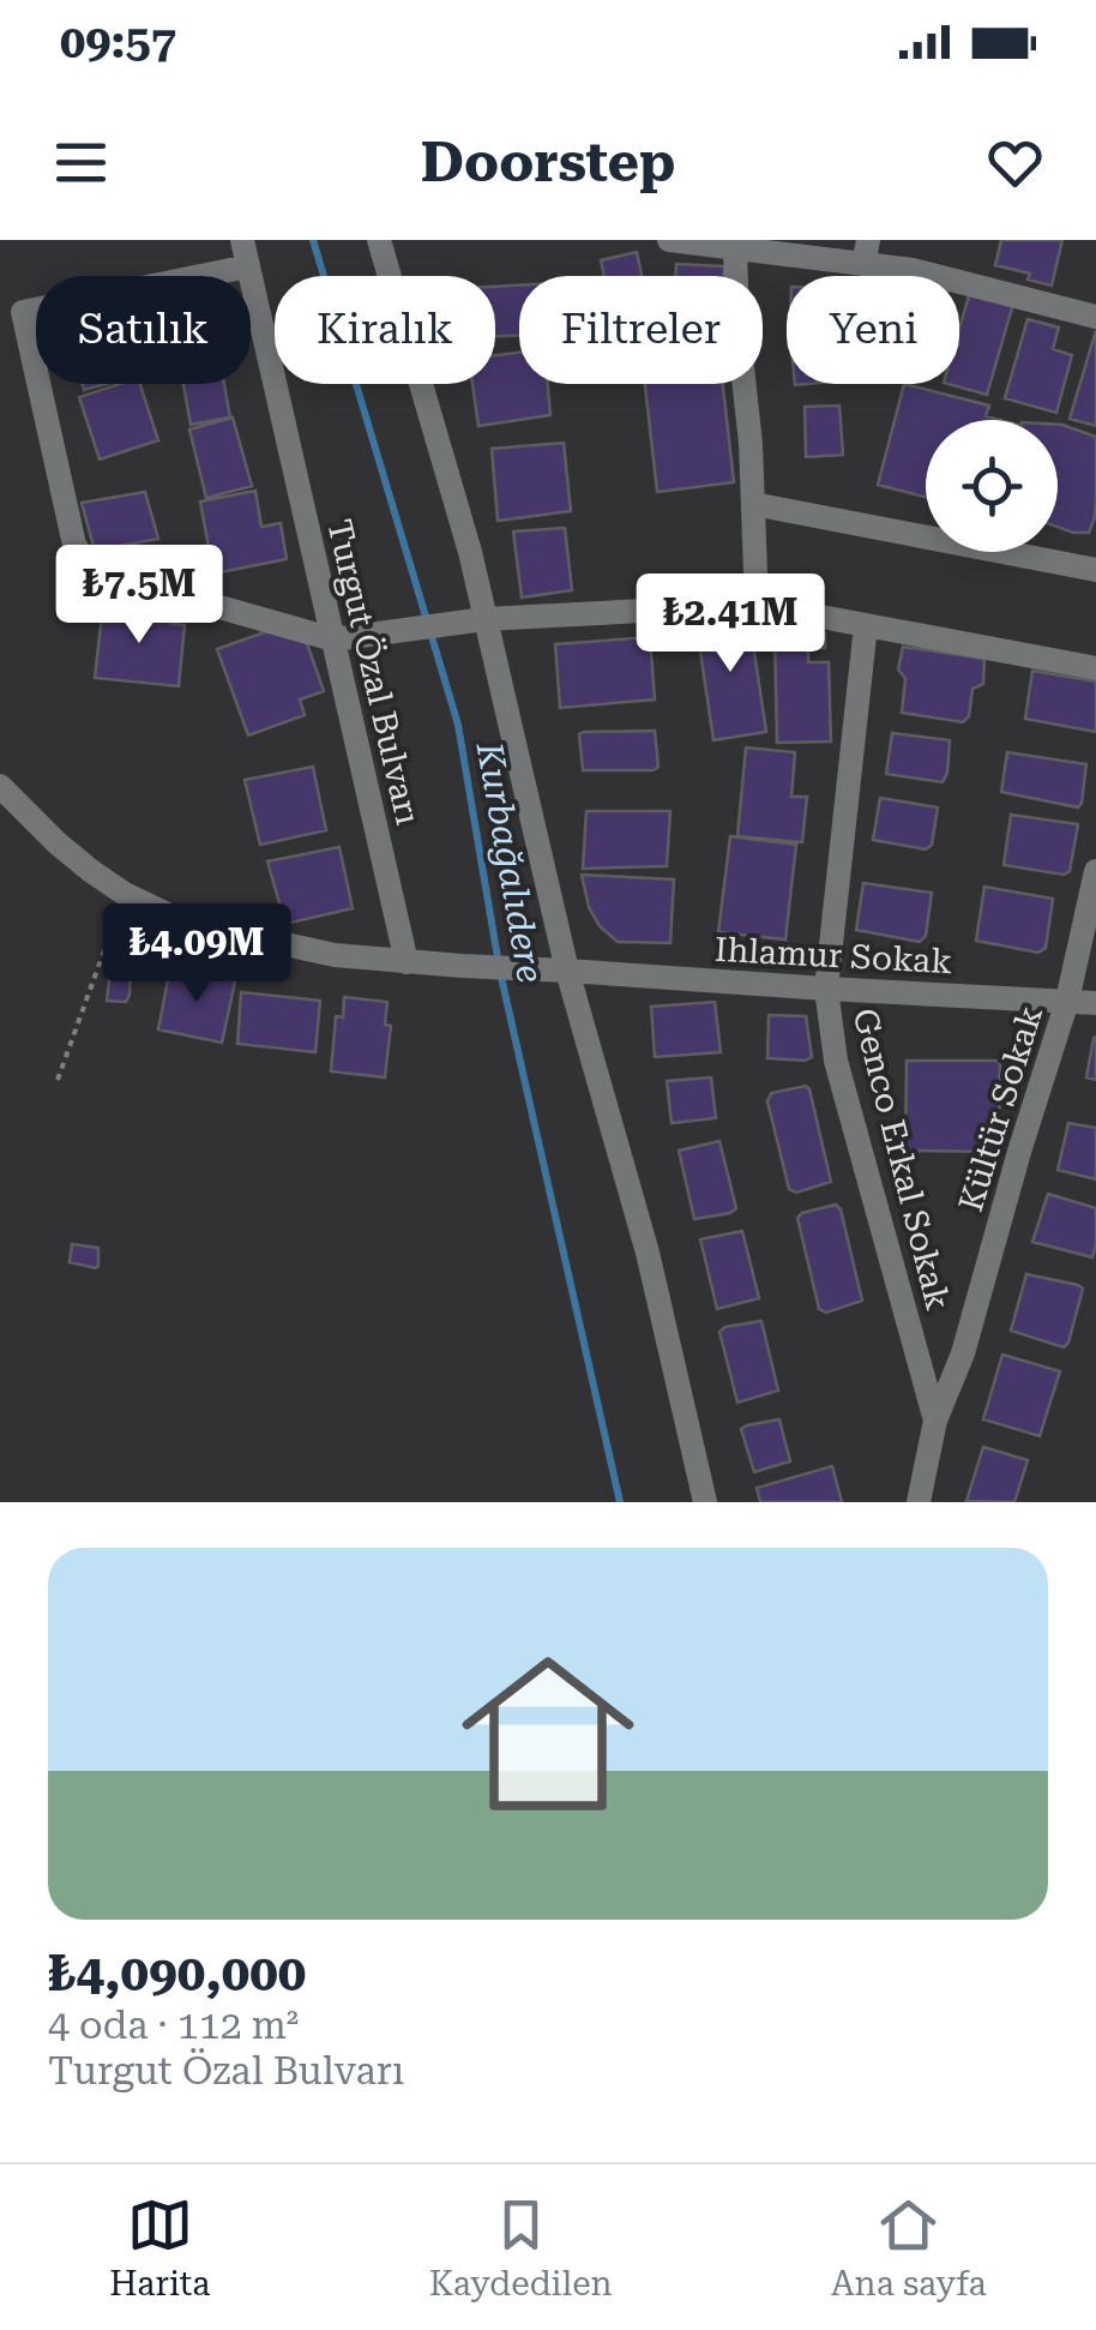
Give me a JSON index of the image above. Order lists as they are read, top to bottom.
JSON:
{
  "streets": {
    "street": [
      "Turgut Özal Bulvarı",
      "Ihlamur Sokak",
      "Kültür Sokak",
      "Genco Erkal Sokak"
    ]
  },
  "crossings": [
    ["Ihlamur Sokak", "Kültür Sokak"],
    ["Ihlamur Sokak", "Genco Erkal Sokak"],
    ["Kültür Sokak", "Genco Erkal Sokak"]
  ],
  "water": ["Kurbağalıdere"],
  "page": {
    "status": "09:57",
    "header": "Doorstep",
    "chip": [
      "Satılık",
      "Kiralık",
      "Filtreler",
      "Yeni"
    ],
    "price": ["₺7.5M", "₺2.41M", "₺4.09M"],
    "list": [
      {
        "name": "₺4,090,000",
        "note": "4 oda · 112 m² · Turgut Özal Bulvarı"
      }
    ],
    "tabs": ["Harita", "Kaydedilen", "Ana sayfa"]
  }
}
